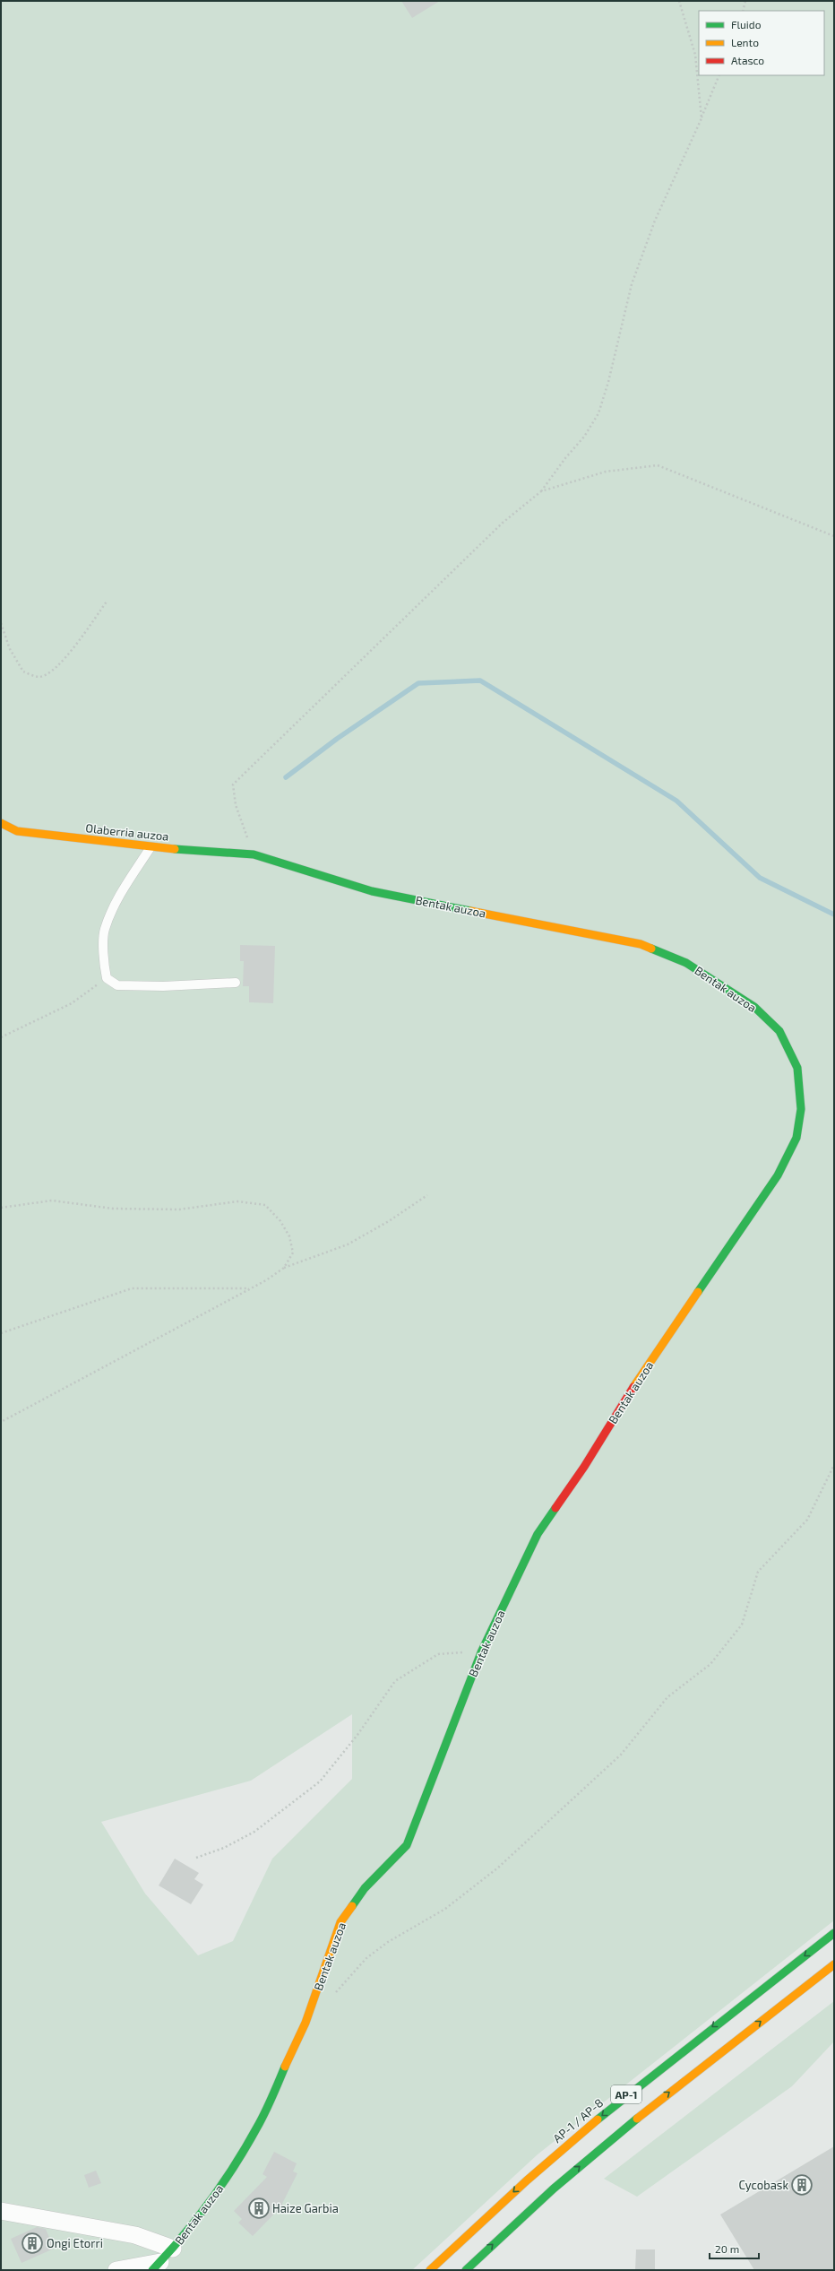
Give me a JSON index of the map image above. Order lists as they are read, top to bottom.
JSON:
{
  "streets": {
    "main road": [
      "Olaberria auzoa",
      "Bentak auzoa",
      "AP-1",
      "AP-1 / AP-8"
    ]
  },
  "crossings": [
    ["Olaberria auzoa", "Bentak auzoa"]
  ],
  "places": {
    "building": ["Cycobask", "Haize Garbia", "Ongi Etorri"]
  },
  "legend": ["Fluido", "Lento", "Atasco"],
  "scale_bar": "20 m"
}
